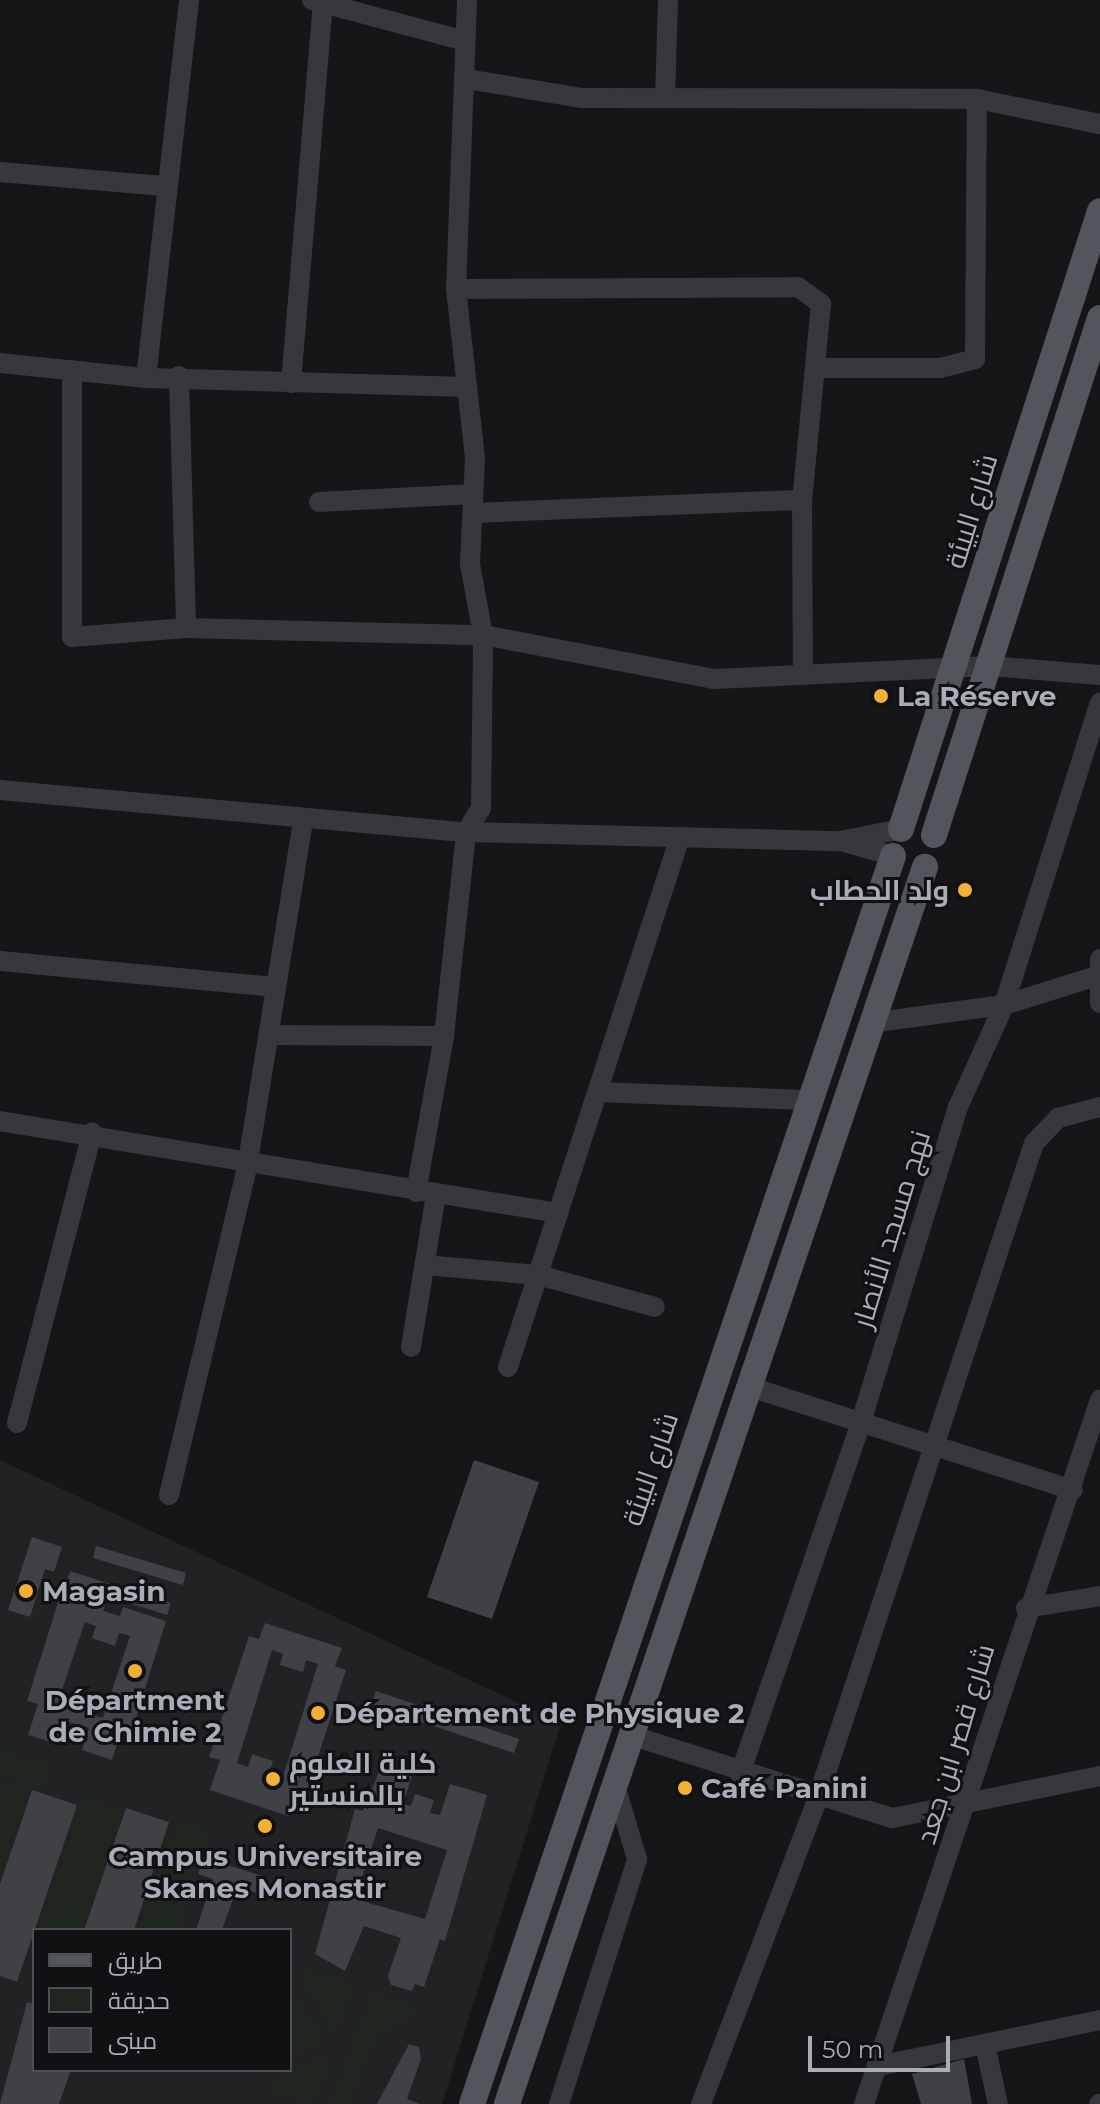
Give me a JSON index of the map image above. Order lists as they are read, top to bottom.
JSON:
{
  "streets": {
    "main road": ["شارع البيئة"],
    "street": ["نهج مسجد الأنصار", "شارع قصر ابن جعد"]
  },
  "places": [
    "La Réserve",
    "ولد الحطاب",
    "Magasin",
    "Départment de Chimie 2",
    "Département de Physique 2",
    "كلية العلوم بالمنستير",
    "Café Panini",
    "Campus Universitaire Skanes Monastir"
  ],
  "legend": ["طريق", "حديقة", "مبنى"],
  "scale_bar": "50 m"
}
